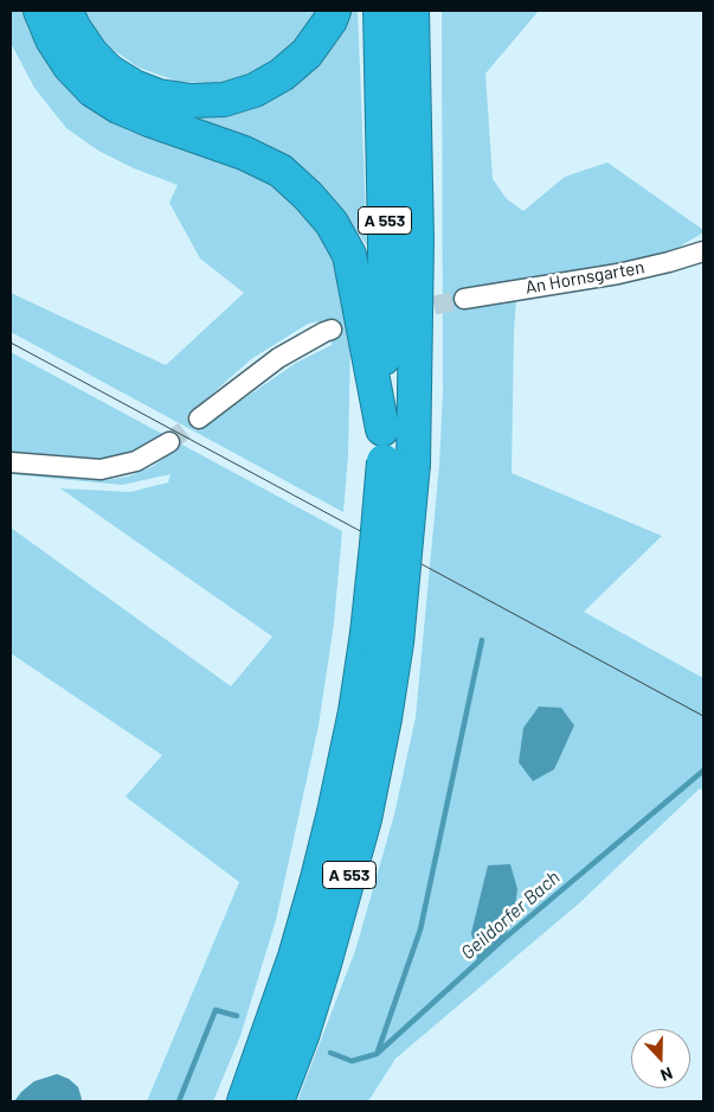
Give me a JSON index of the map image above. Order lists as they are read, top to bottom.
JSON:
{
  "streets": {
    "highway": ["A 553"],
    "street": ["An Hornsgarten"]
  },
  "water": ["Geildorfer Bach"],
  "north": "bottom"
}
